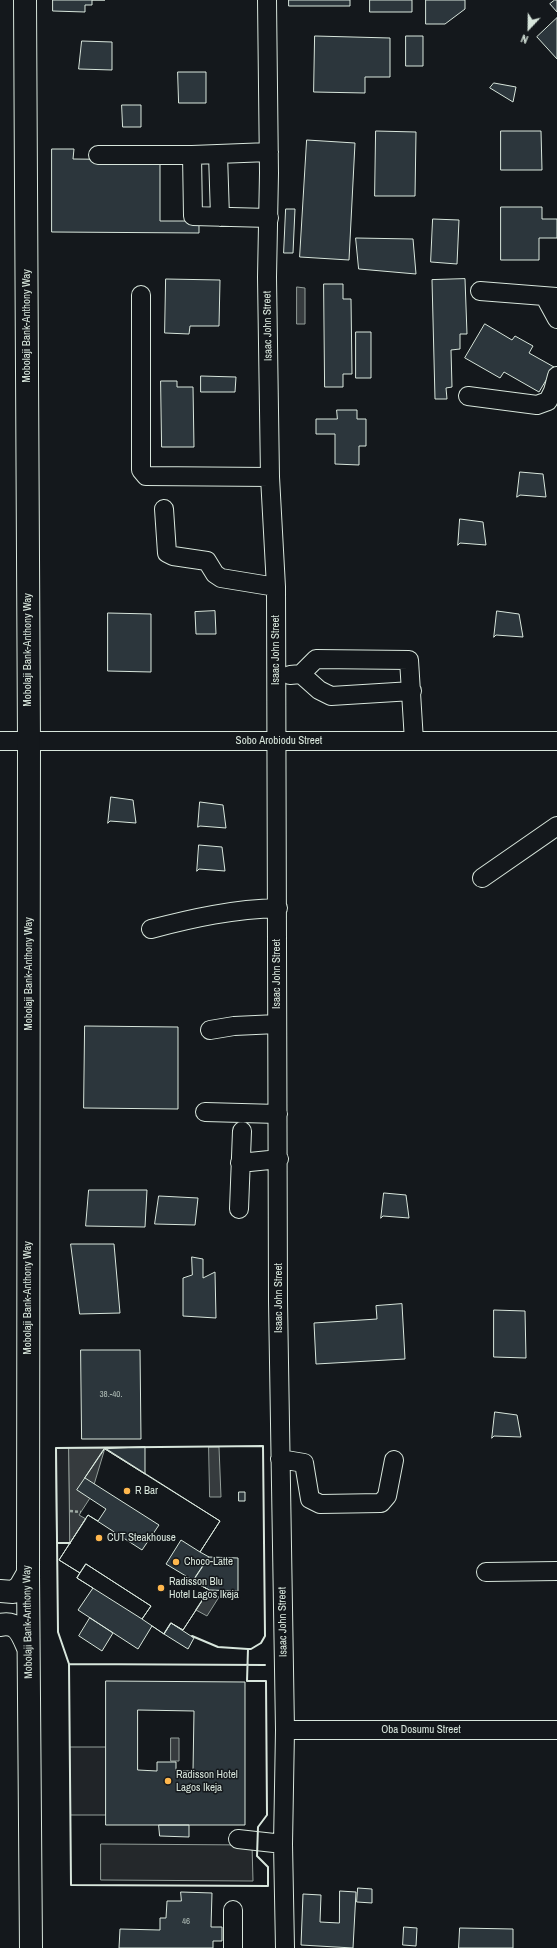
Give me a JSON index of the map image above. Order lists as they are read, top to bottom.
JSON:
{
  "streets": {
    "main road": ["Mobolaji Bank-Anthony Way"],
    "street": ["Isaac John Street", "Sobo Arobiodu Street", "Oba Dosumu Street"]
  },
  "crossings": [
    ["Mobolaji Bank-Anthony Way", "Sobo Arobiodu Street"],
    ["Isaac John Street", "Sobo Arobiodu Street"],
    ["Isaac John Street", "Oba Dosumu Street"]
  ],
  "places": [
    "R Bar",
    "CUT Steakhouse",
    "Choco-Latte",
    "Radisson Blu Hotel Lagos Ikeja",
    "Radisson Hotel Lagos Ikeja"
  ],
  "house_numbers": ["38.-40.", "46"],
  "north": "bottom"
}
